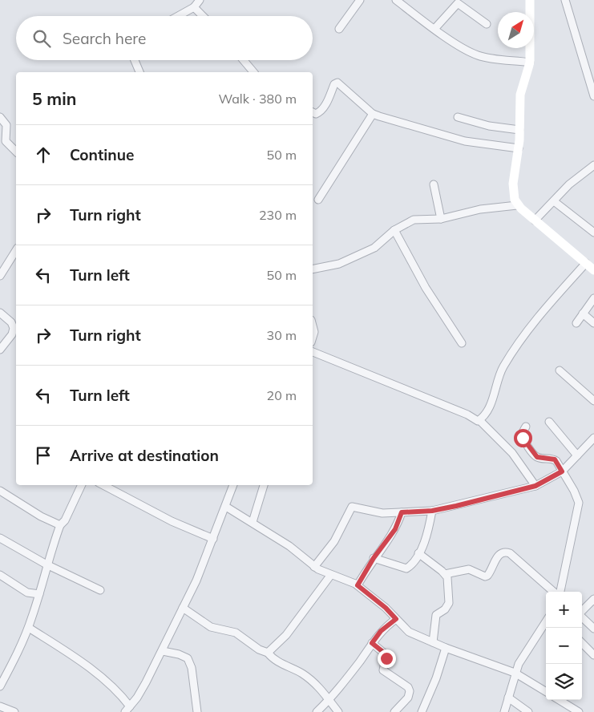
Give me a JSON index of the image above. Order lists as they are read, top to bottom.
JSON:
{
  "north": "top right",
  "page": {
    "search": "Search here",
    "heading": ["5 min", "Walk · 380 m"],
    "list": [
      ["Continue", "50 m"],
      ["Turn right", "230 m"],
      ["Turn left", "50 m"],
      ["Turn right", "30 m"],
      ["Turn left", "20 m"],
      "Arrive at destination"
    ],
    "map_buttons": ["+", "−"]
  }
}
